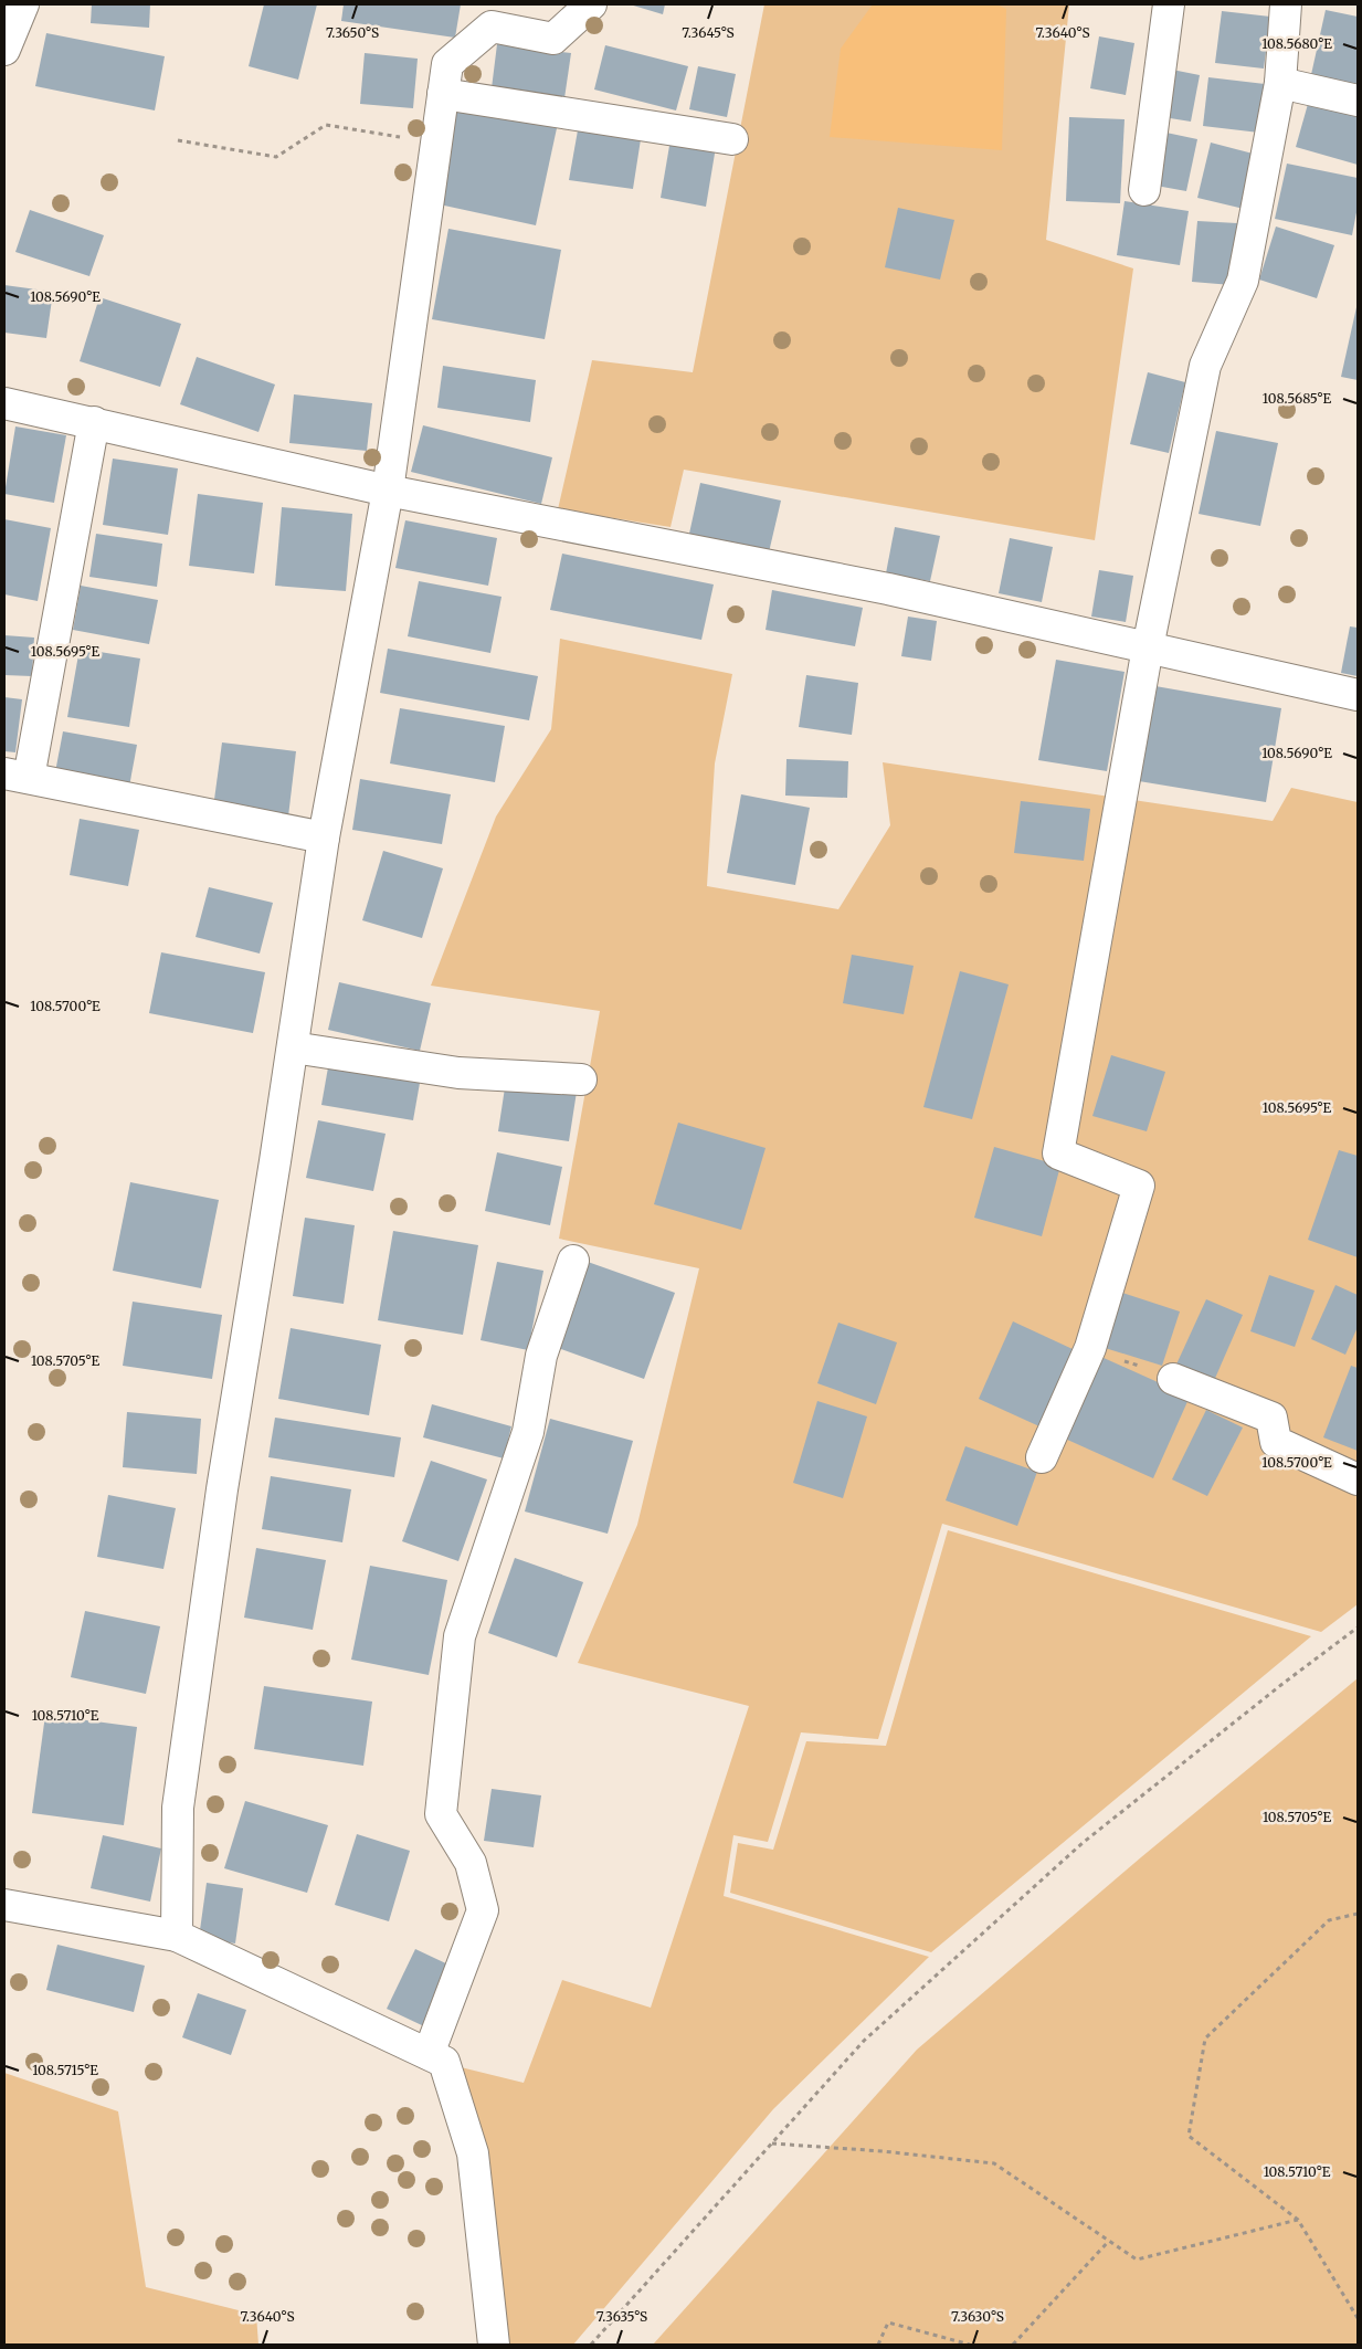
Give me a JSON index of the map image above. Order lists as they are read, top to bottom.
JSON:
{
  "coordinates": [
    "7.3650°S",
    "7.3645°S",
    "7.3640°S",
    "108.5680°E",
    "108.5690°E",
    "108.5685°E",
    "108.5695°E",
    "108.5700°E",
    "108.5705°E",
    "108.5710°E",
    "108.5715°E",
    "7.3635°S",
    "7.3630°S"
  ]
}
